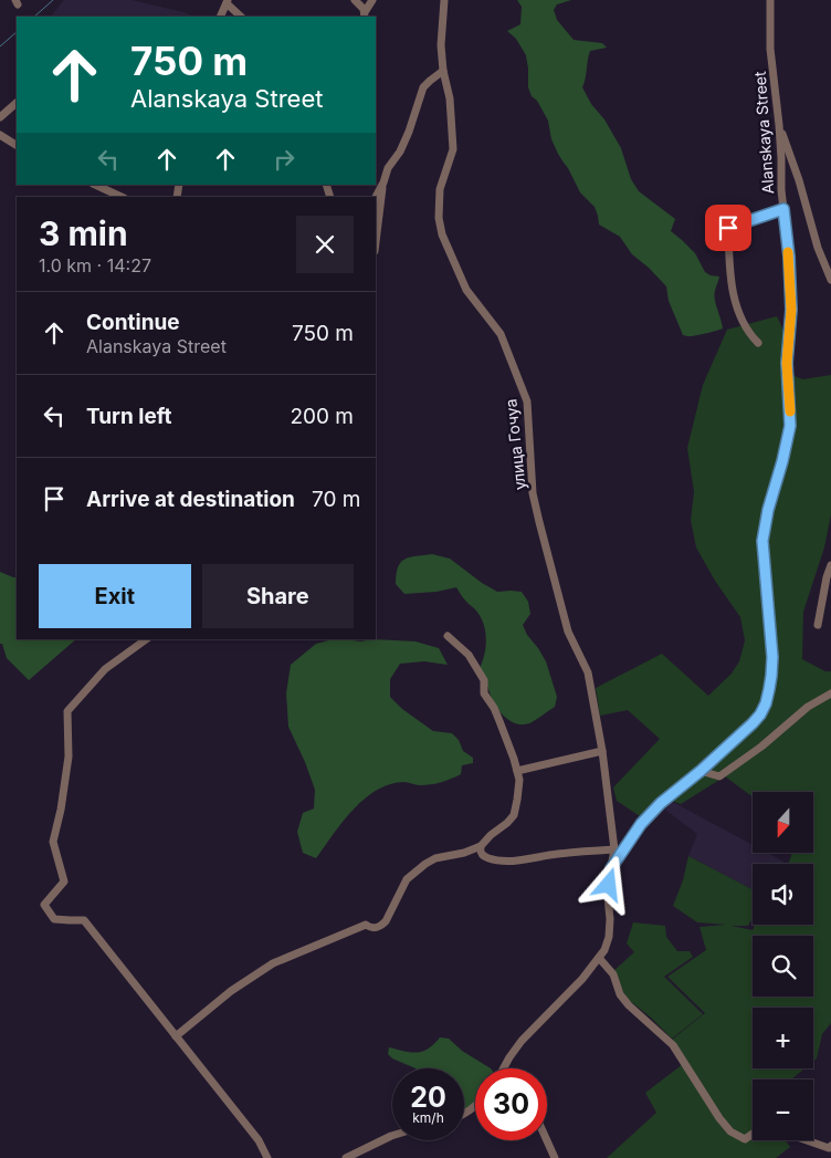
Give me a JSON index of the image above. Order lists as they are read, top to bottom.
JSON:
{
  "streets": {
    "street": ["Alanskaya Street", "улица Гочуа"]
  },
  "crossings": [
    ["Alanskaya Street", "улица Гочуа"]
  ],
  "north": "bottom",
  "page": {
    "turn": ["750 m", "Alanskaya Street"],
    "heading": ["3 min", "1.0 km · 14:27"],
    "list": [
      {
        "name": "Continue",
        "note": "Alanskaya Street",
        "value": "750 m"
      },
      {
        "name": "Turn left",
        "value": "200 m"
      },
      {
        "name": "Arrive at destination",
        "value": "70 m"
      }
    ],
    "buttons": ["Exit", "Share"],
    "map_buttons": ["+", "−"],
    "speed": "20 km/h",
    "limit": "30"
  }
}
